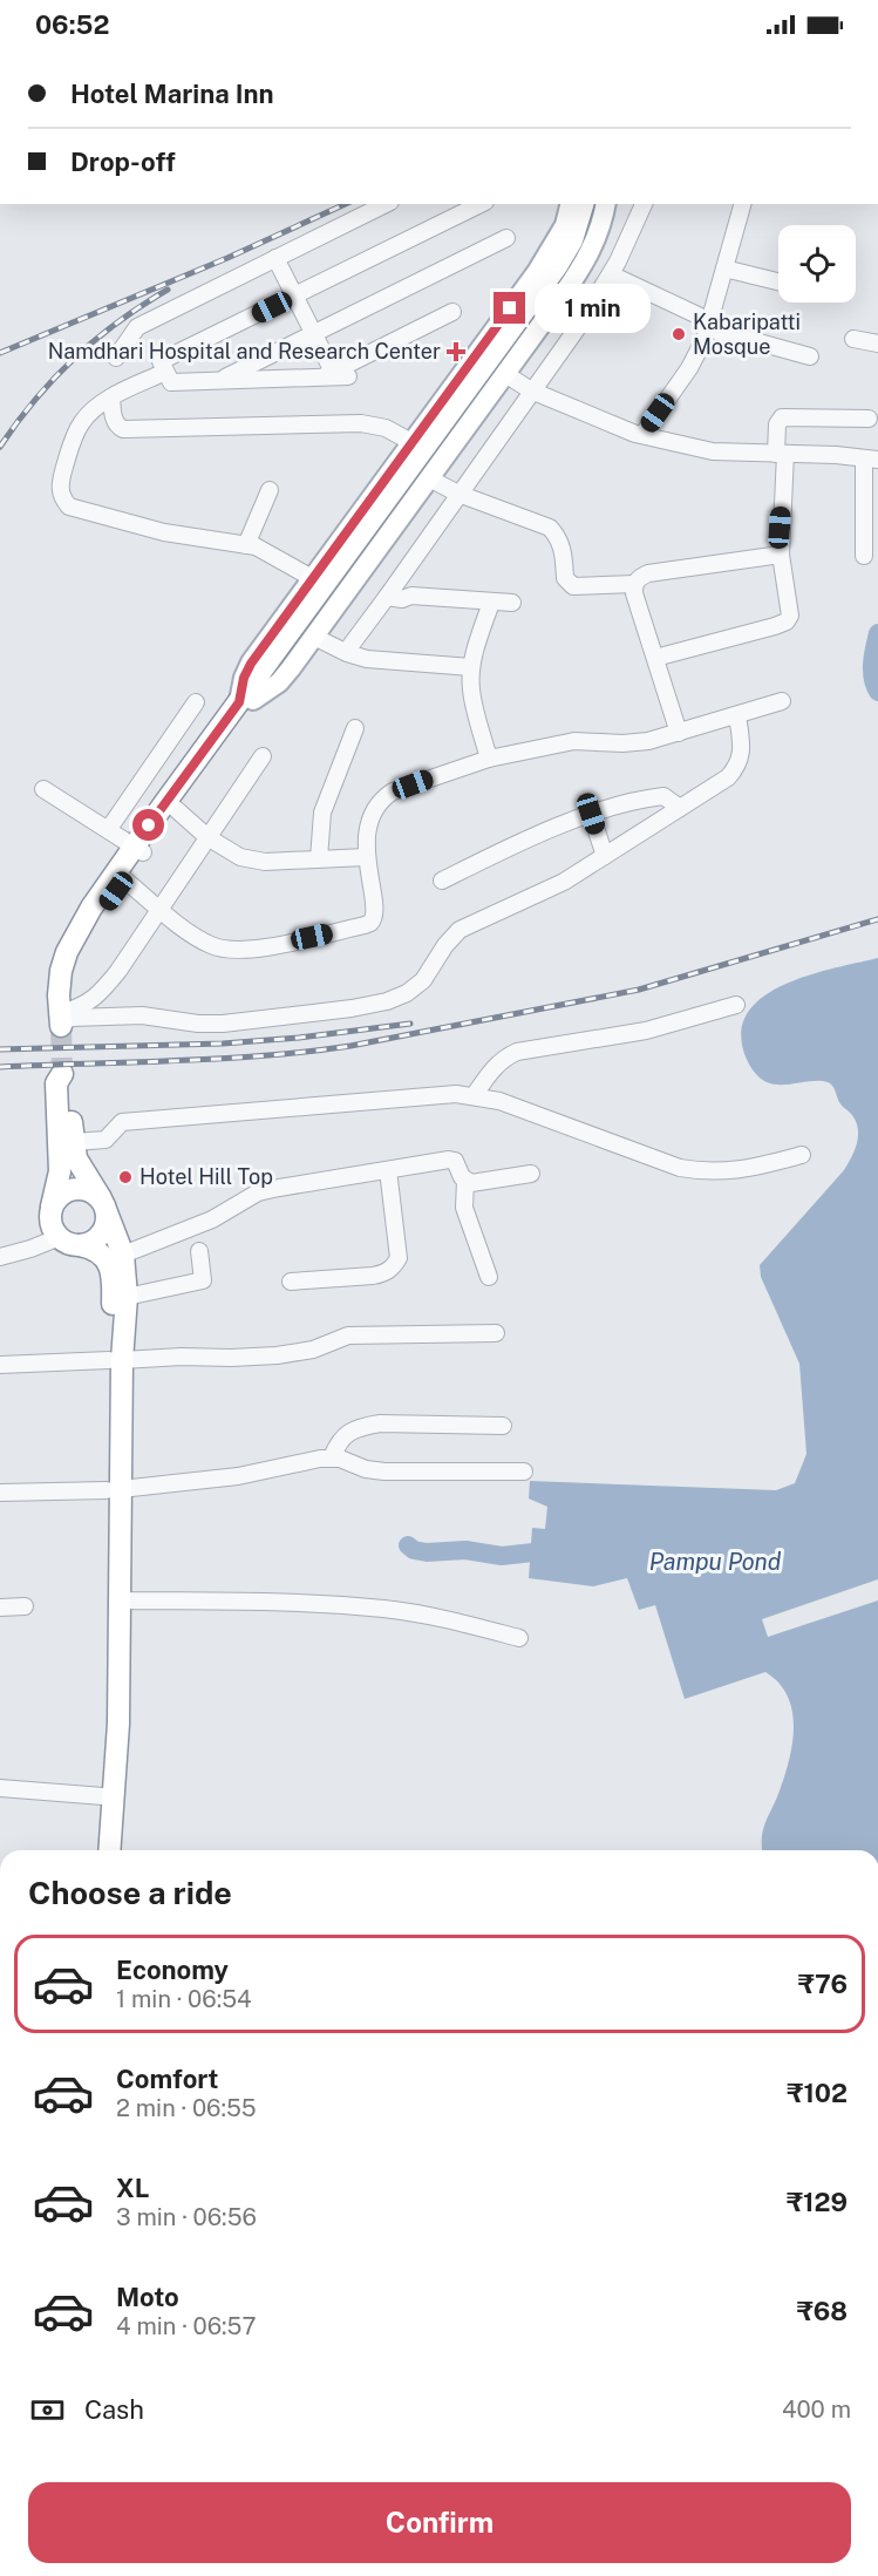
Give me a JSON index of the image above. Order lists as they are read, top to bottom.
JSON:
{
  "water": ["Pampu Pond"],
  "places": {
    "other": ["Kabaripatti Mosque", "Hotel Hill Top"],
    "health": ["Namdhari Hospital and Research Center"]
  },
  "page": {
    "status": "06:52",
    "banner": ["Hotel Marina Inn", "Drop-off"],
    "bubble": "1 min",
    "heading": "Choose a ride",
    "list": [
      {
        "name": "Economy",
        "note": "1 min · 06:54",
        "value": "₹76"
      },
      {
        "name": "Comfort",
        "note": "2 min · 06:55",
        "value": "₹102"
      },
      {
        "name": "XL",
        "note": "3 min · 06:56",
        "value": "₹129"
      },
      {
        "name": "Moto",
        "note": "4 min · 06:57",
        "value": "₹68"
      }
    ],
    "pay": ["Cash", "400 m"],
    "buttons": "Confirm"
  }
}
